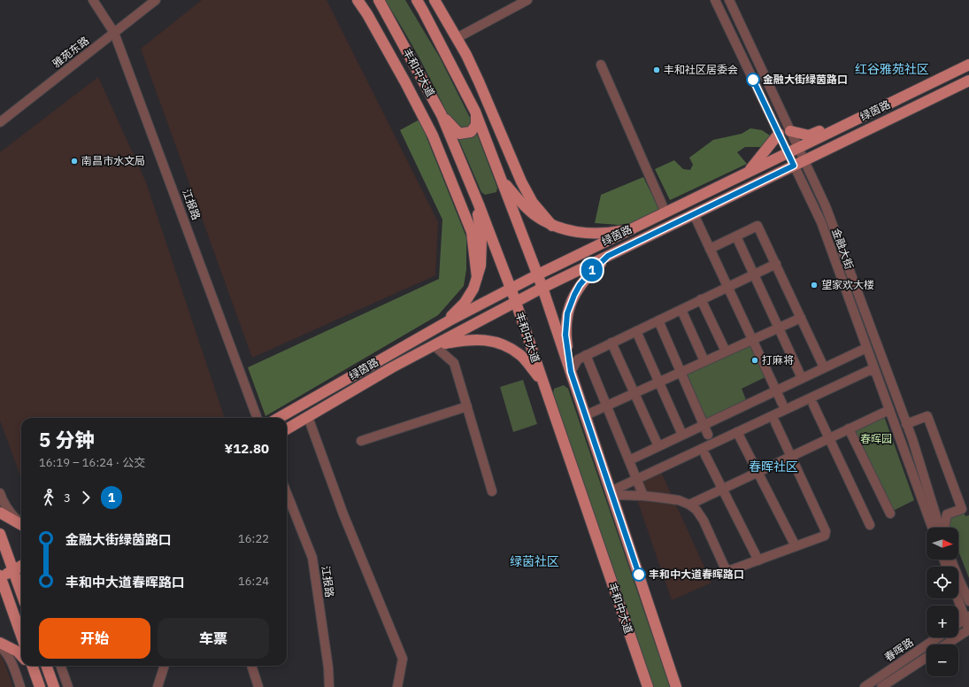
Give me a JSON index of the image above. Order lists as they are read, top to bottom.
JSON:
{
  "streets": {
    "main road": ["丰和中大道", "绿茵路"],
    "street": [
      "雅苑东路",
      "江报路",
      "金融大街",
      "春晖路"
    ]
  },
  "crossings": [
    ["雅苑东路", "江报路"],
    ["丰和中大道", "绿茵路"],
    ["绿茵路", "金融大街"]
  ],
  "districts": ["红谷雅苑社区", "春晖社区", "绿茵社区"],
  "parks": ["春晖园"],
  "places": [
    "丰和社区居委会",
    "金融大街绿茵路口",
    "南昌市水文局",
    "望家欢大楼",
    "打麻将",
    "丰和中大道春晖路口"
  ],
  "lines": ["bus line 1"],
  "north": "right",
  "page": {
    "on_map": "1",
    "heading": ["5 分钟", "16:19 – 16:24 · 公交", "¥12.80"],
    "legs": ["3", "1"],
    "list": [
      {
        "name": "金融大街绿茵路口",
        "value": "16:22"
      },
      {
        "name": "丰和中大道春晖路口",
        "value": "16:24"
      }
    ],
    "map_buttons": ["+", "−"],
    "buttons": ["开始", "车票"]
  }
}
